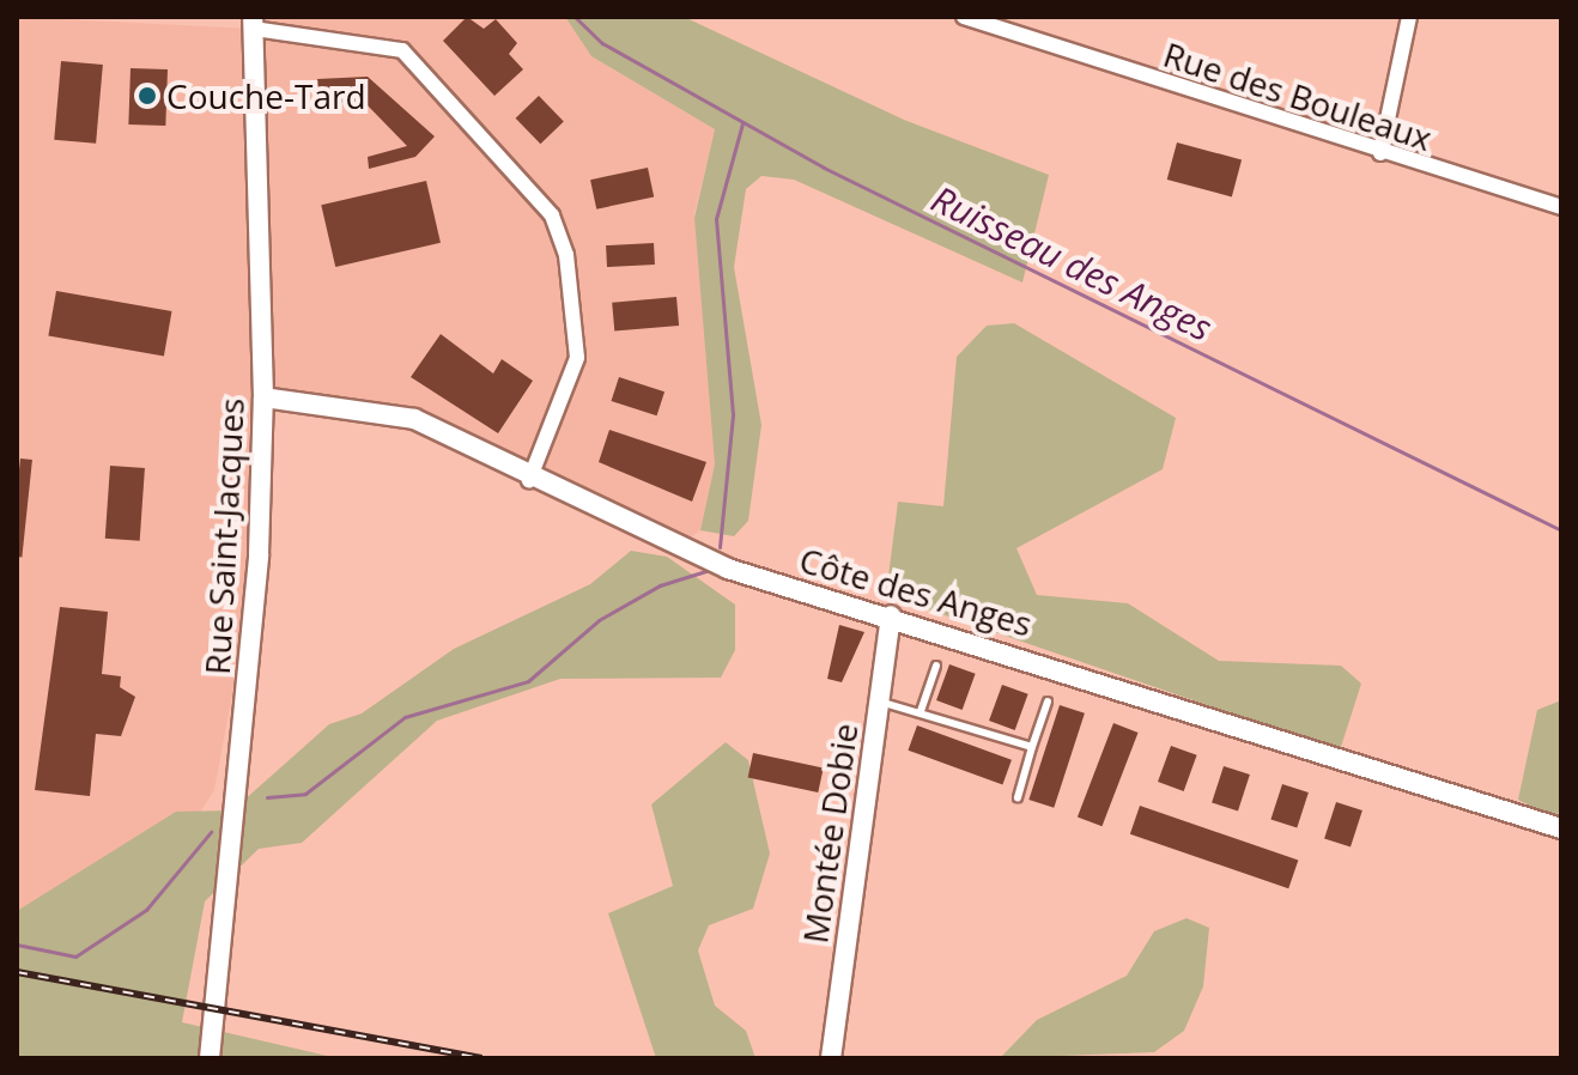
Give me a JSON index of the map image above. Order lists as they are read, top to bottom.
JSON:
{
  "streets": {
    "street": [
      "Rue des Bouleaux",
      "Rue Saint-Jacques",
      "Côte des Anges",
      "Montée Dobie"
    ]
  },
  "crossings": [
    ["Rue Saint-Jacques", "Côte des Anges"],
    ["Côte des Anges", "Montée Dobie"]
  ],
  "water": ["Ruisseau des Anges"],
  "places": ["Couche-Tard"]
}
